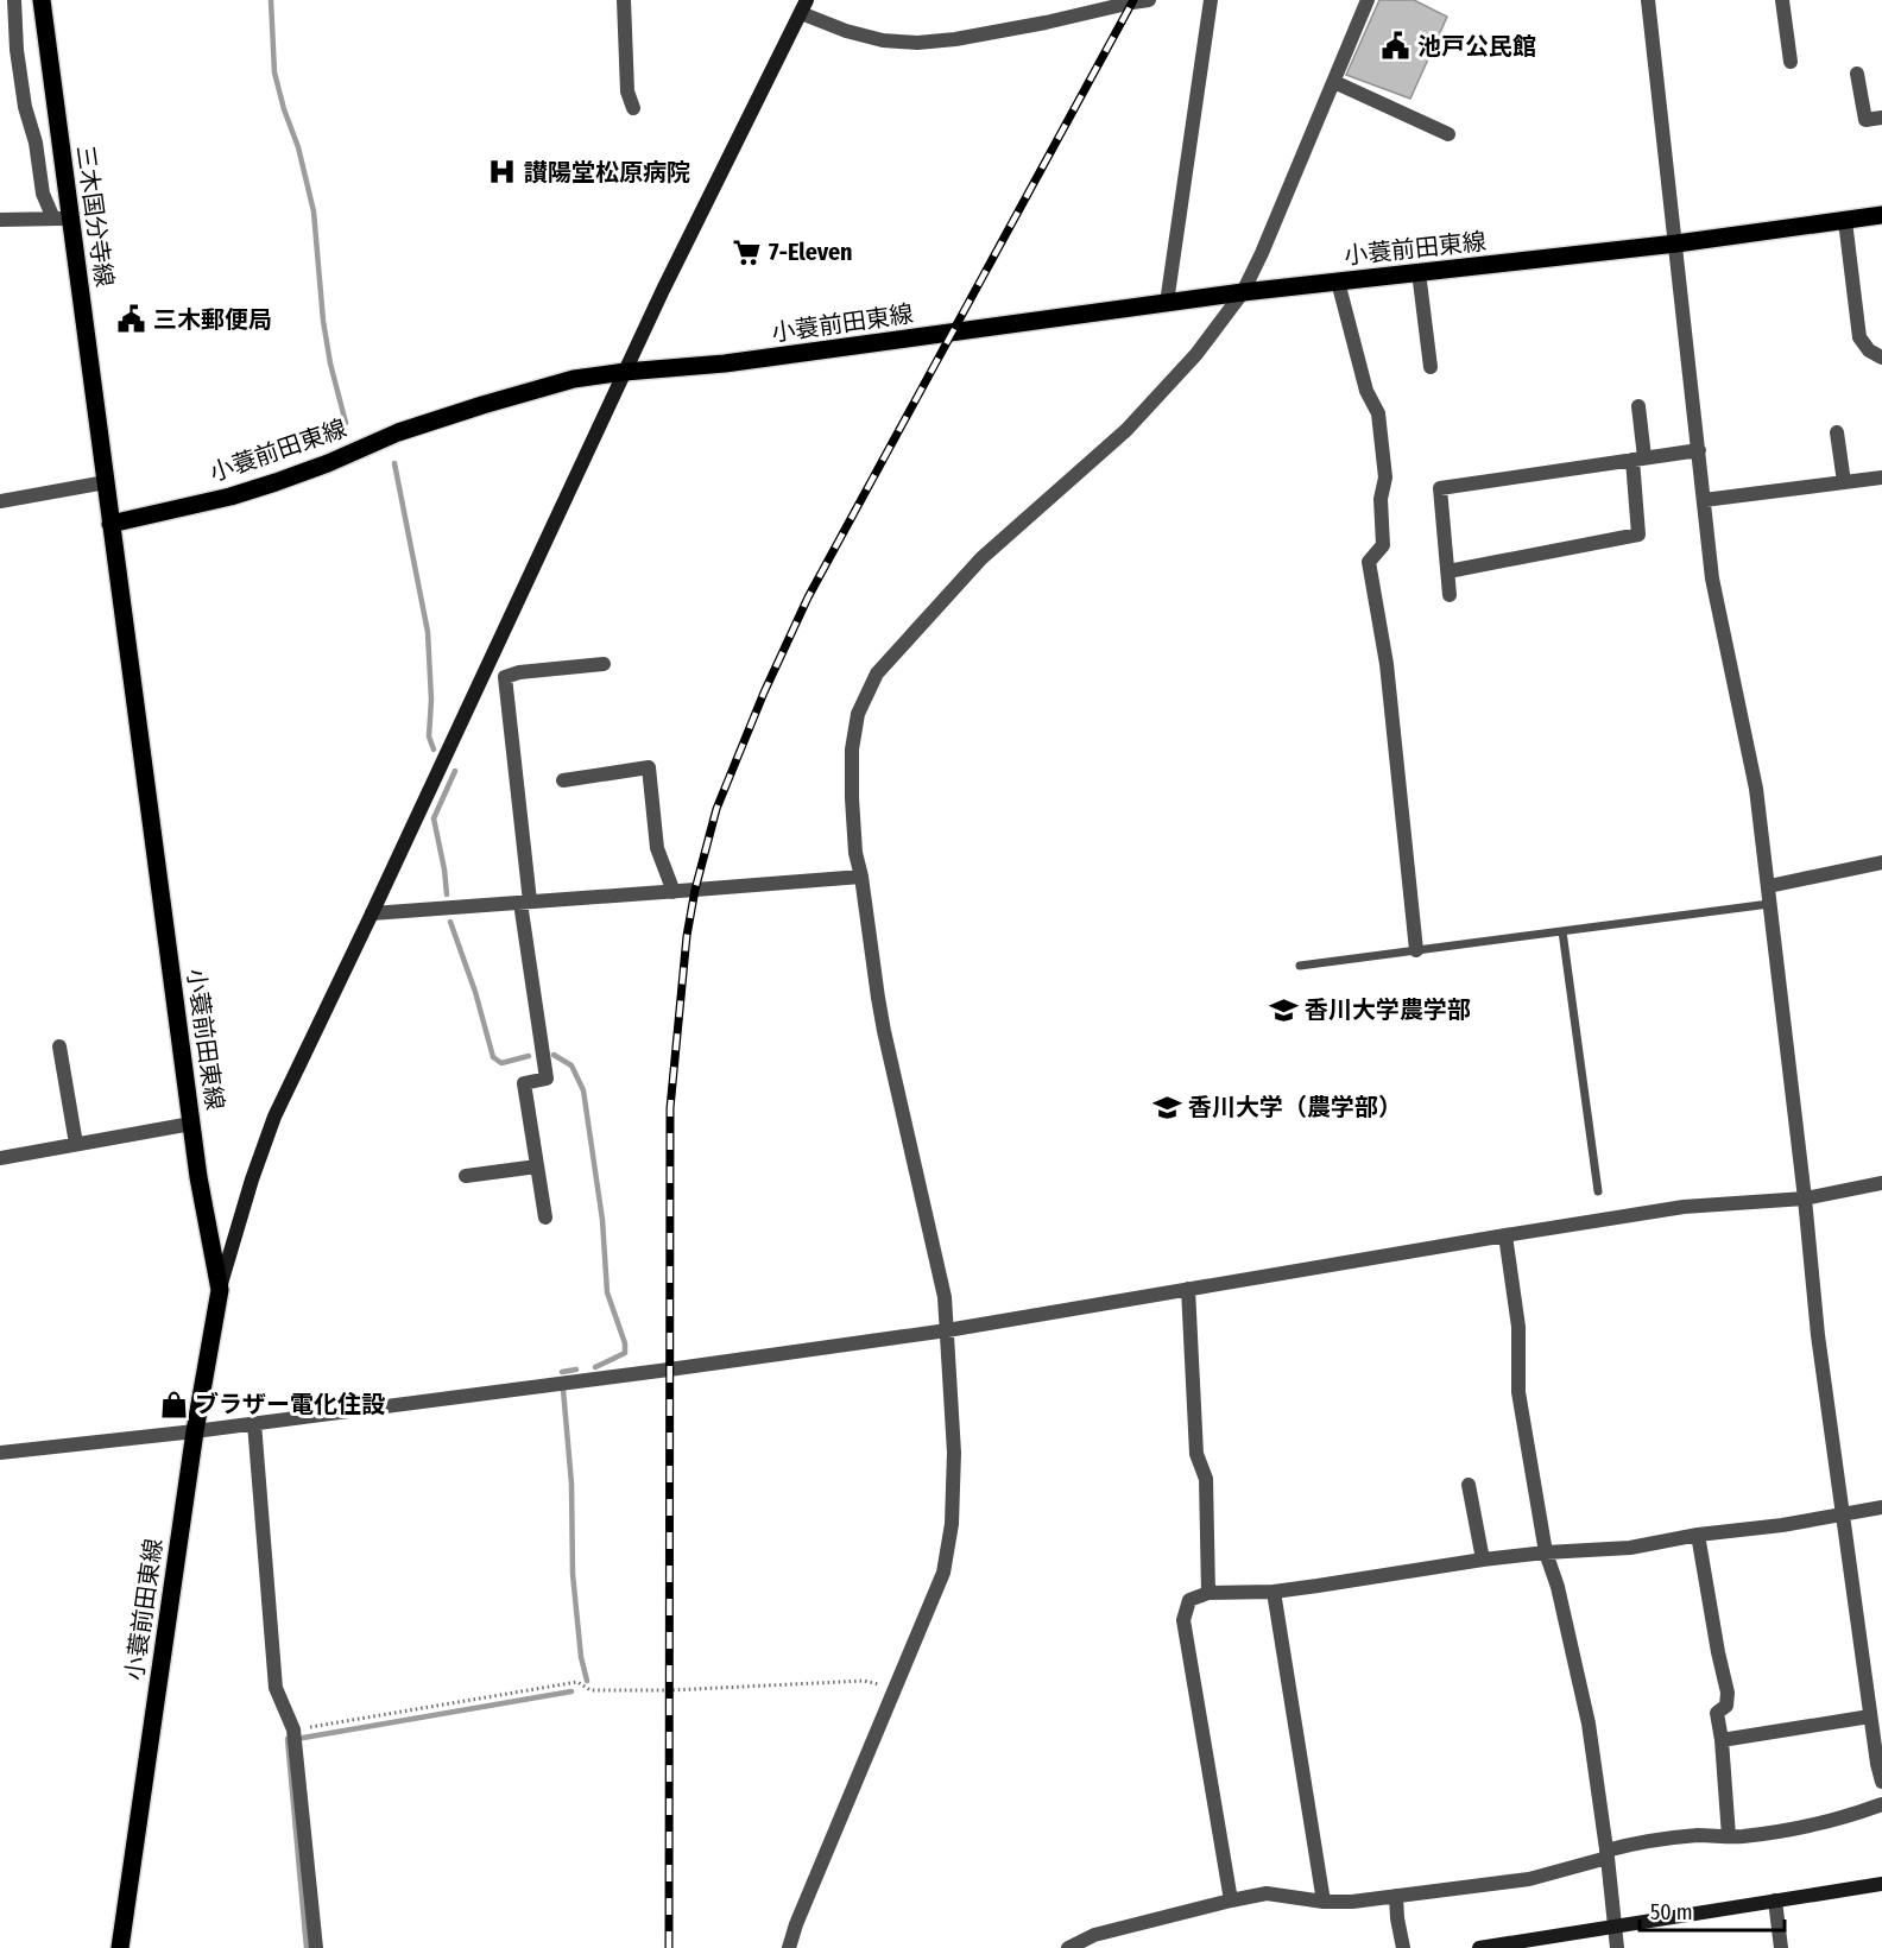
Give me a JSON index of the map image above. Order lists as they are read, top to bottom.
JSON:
{
  "streets": {
    "main road": ["三木国分寺線", "小蓑前田東線"]
  },
  "crossings": [
    ["三木国分寺線", "小蓑前田東線"]
  ],
  "places": {
    "public building": ["池戸公民館", "三木郵便局"],
    "hospital": ["讃陽堂松原病院"],
    "supermarket": ["7-Eleven"],
    "school or university": ["香川大学農学部", "香川大学（農学部）"],
    "shop": ["ブラザー電化住設"]
  },
  "scale_bar": "50 m"
}
